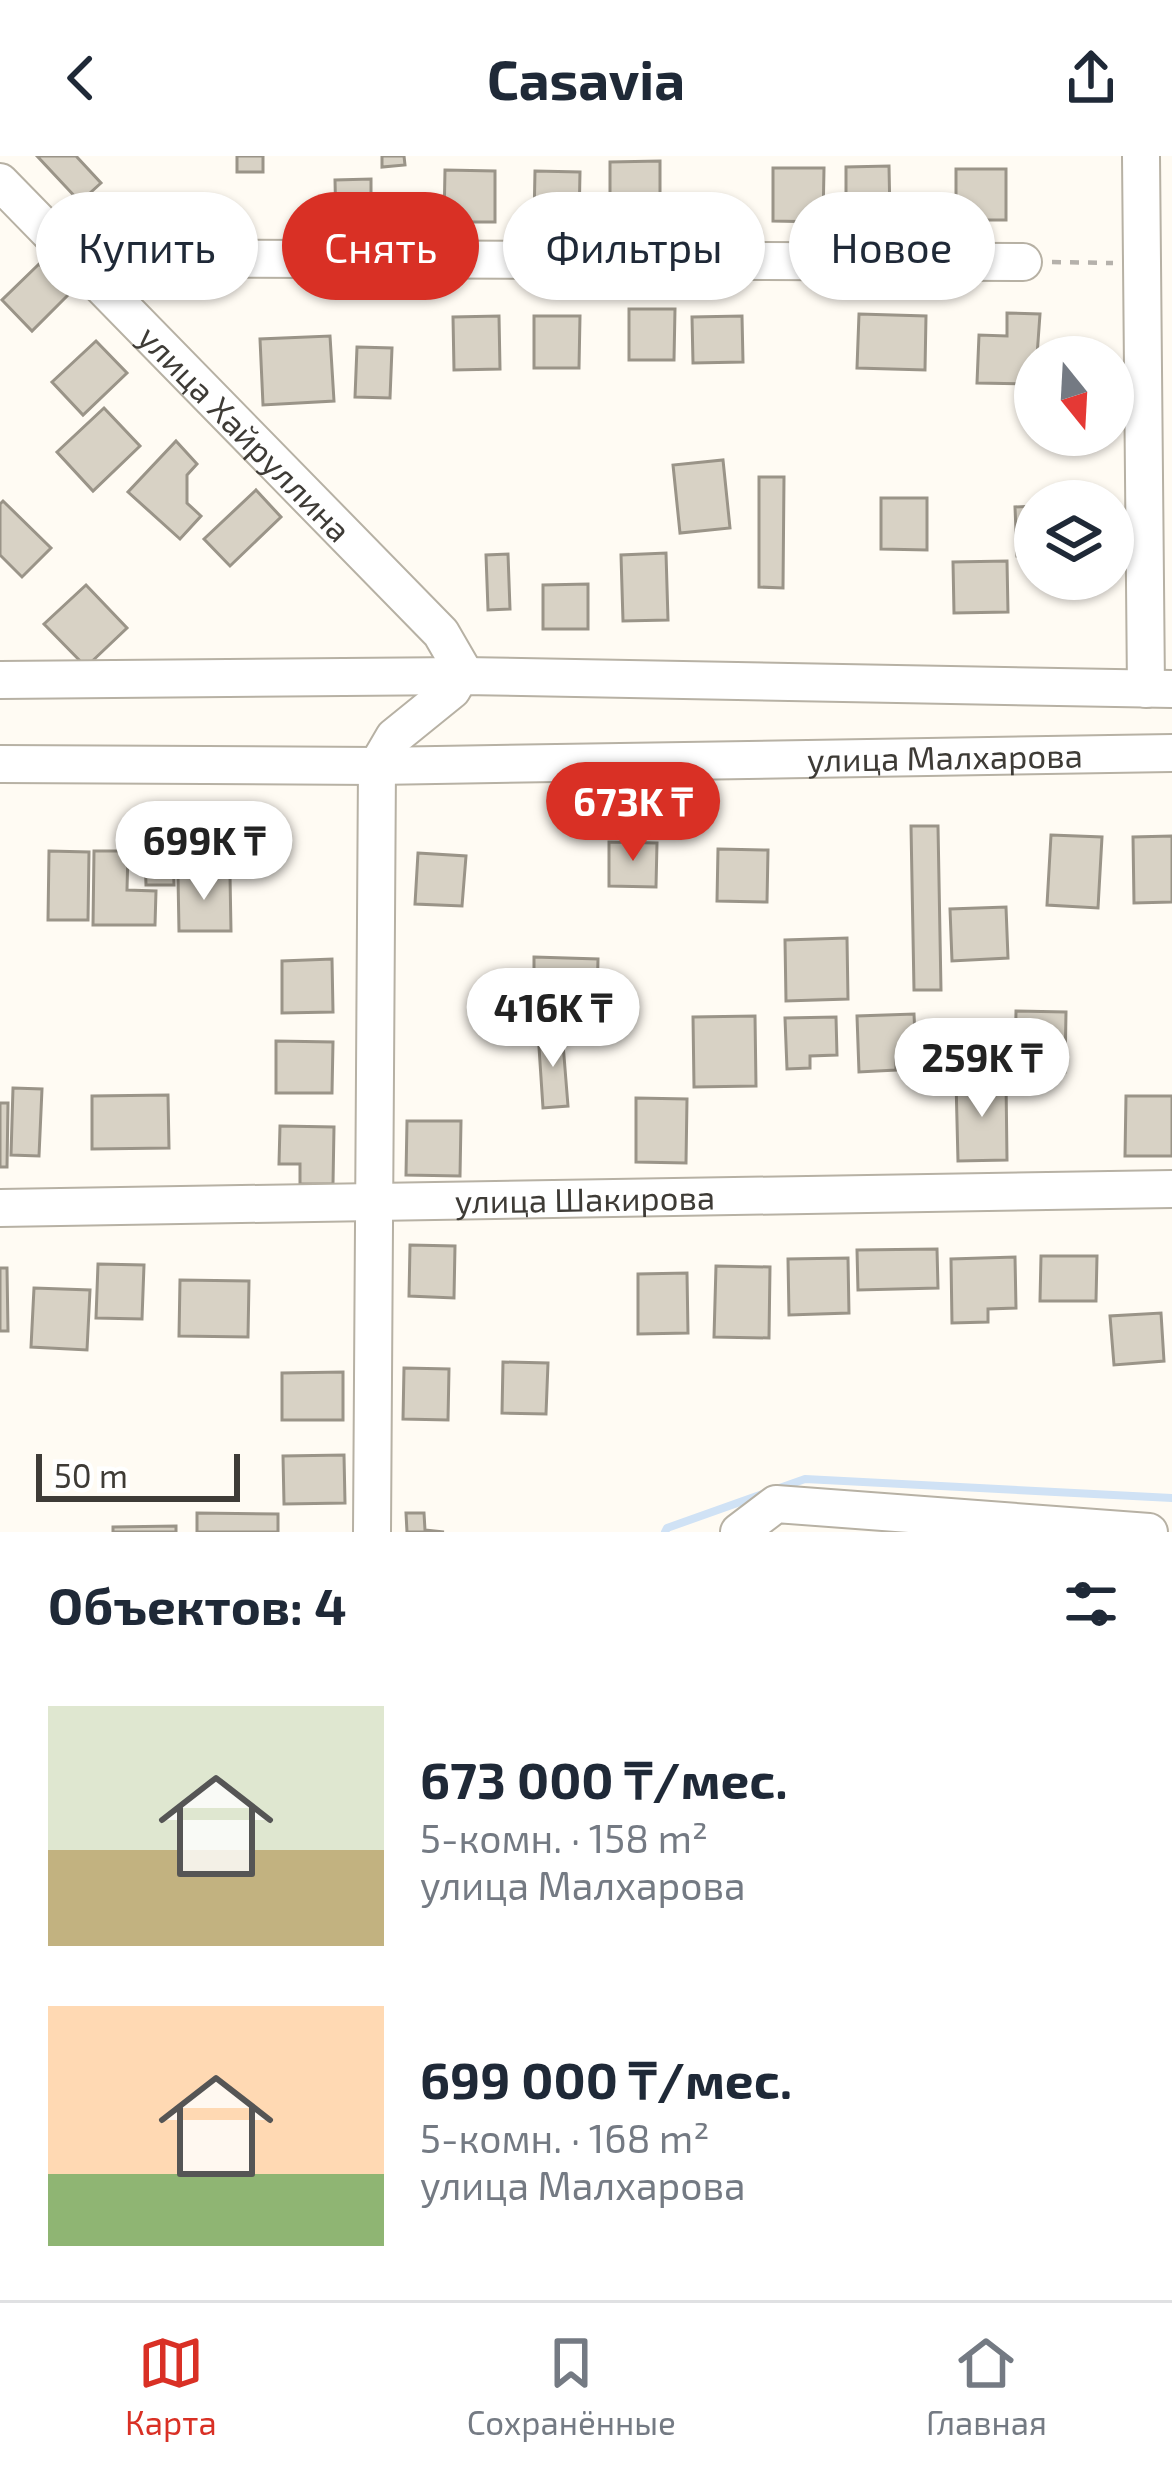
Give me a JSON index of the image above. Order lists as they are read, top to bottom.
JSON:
{
  "streets": {
    "street": ["улица Хайруллина", "улица Малхарова", "улица Шакирова"]
  },
  "crossings": [
    ["улица Хайруллина", "улица Малхарова"]
  ],
  "scale_bar": "50 m",
  "north": "bottom",
  "page": {
    "header": "Casavia",
    "chip": [
      "Купить",
      "Снять",
      "Фильтры",
      "Новое"
    ],
    "price": [
      "673K ₸",
      "699K ₸",
      "416K ₸",
      "259K ₸"
    ],
    "scale": "50 m",
    "heading": "Объектов: 4",
    "list": [
      {
        "name": "673 000 ₸/мес.",
        "note": "5-комн. · 158 m² · улица Малхарова"
      },
      {
        "name": "699 000 ₸/мес.",
        "note": "5-комн. · 168 m² · улица Малхарова"
      }
    ],
    "tabs": ["Карта", "Сохранённые", "Главная"]
  }
}
